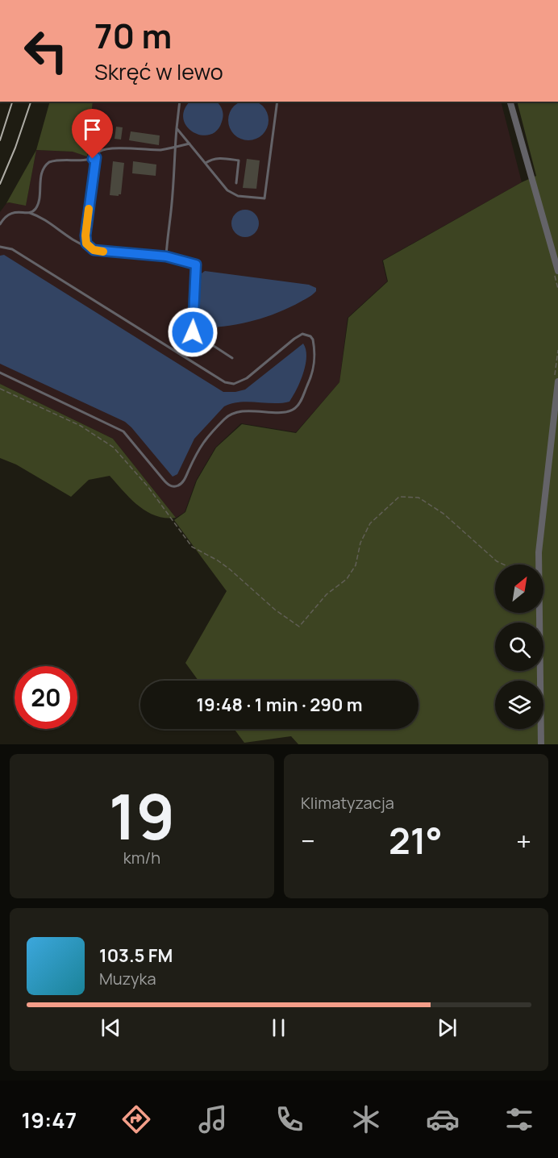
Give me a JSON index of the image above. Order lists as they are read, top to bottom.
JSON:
{
  "north": "top right",
  "page": {
    "turn": ["70 m", "Skręć w lewo"],
    "limit": "20",
    "trip": "19:48 · 1 min · 290 m",
    "tile": [
      ["19", "km/h"],
      "Klimatyzacja"
    ],
    "heat": ["−", "21°", "+"],
    "song": ["103.5 FM", "Muzyka"],
    "tabs": "19:47"
  }
}
